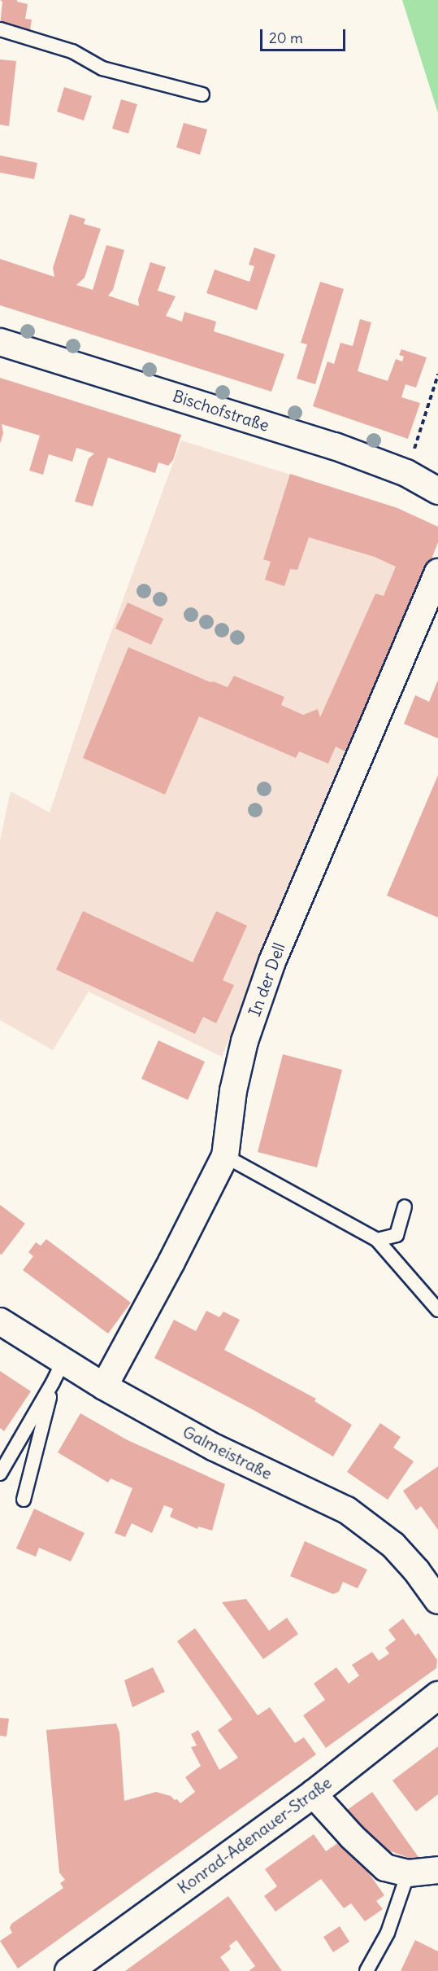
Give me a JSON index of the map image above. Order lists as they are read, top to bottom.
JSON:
{
  "streets": {
    "street": [
      "Bischofstraße",
      "In der Dell",
      "Galmeistraße",
      "Konrad-Adenauer-Straße"
    ]
  },
  "crossings": [
    ["In der Dell", "Galmeistraße"]
  ],
  "scale_bar": "20 m"
}
